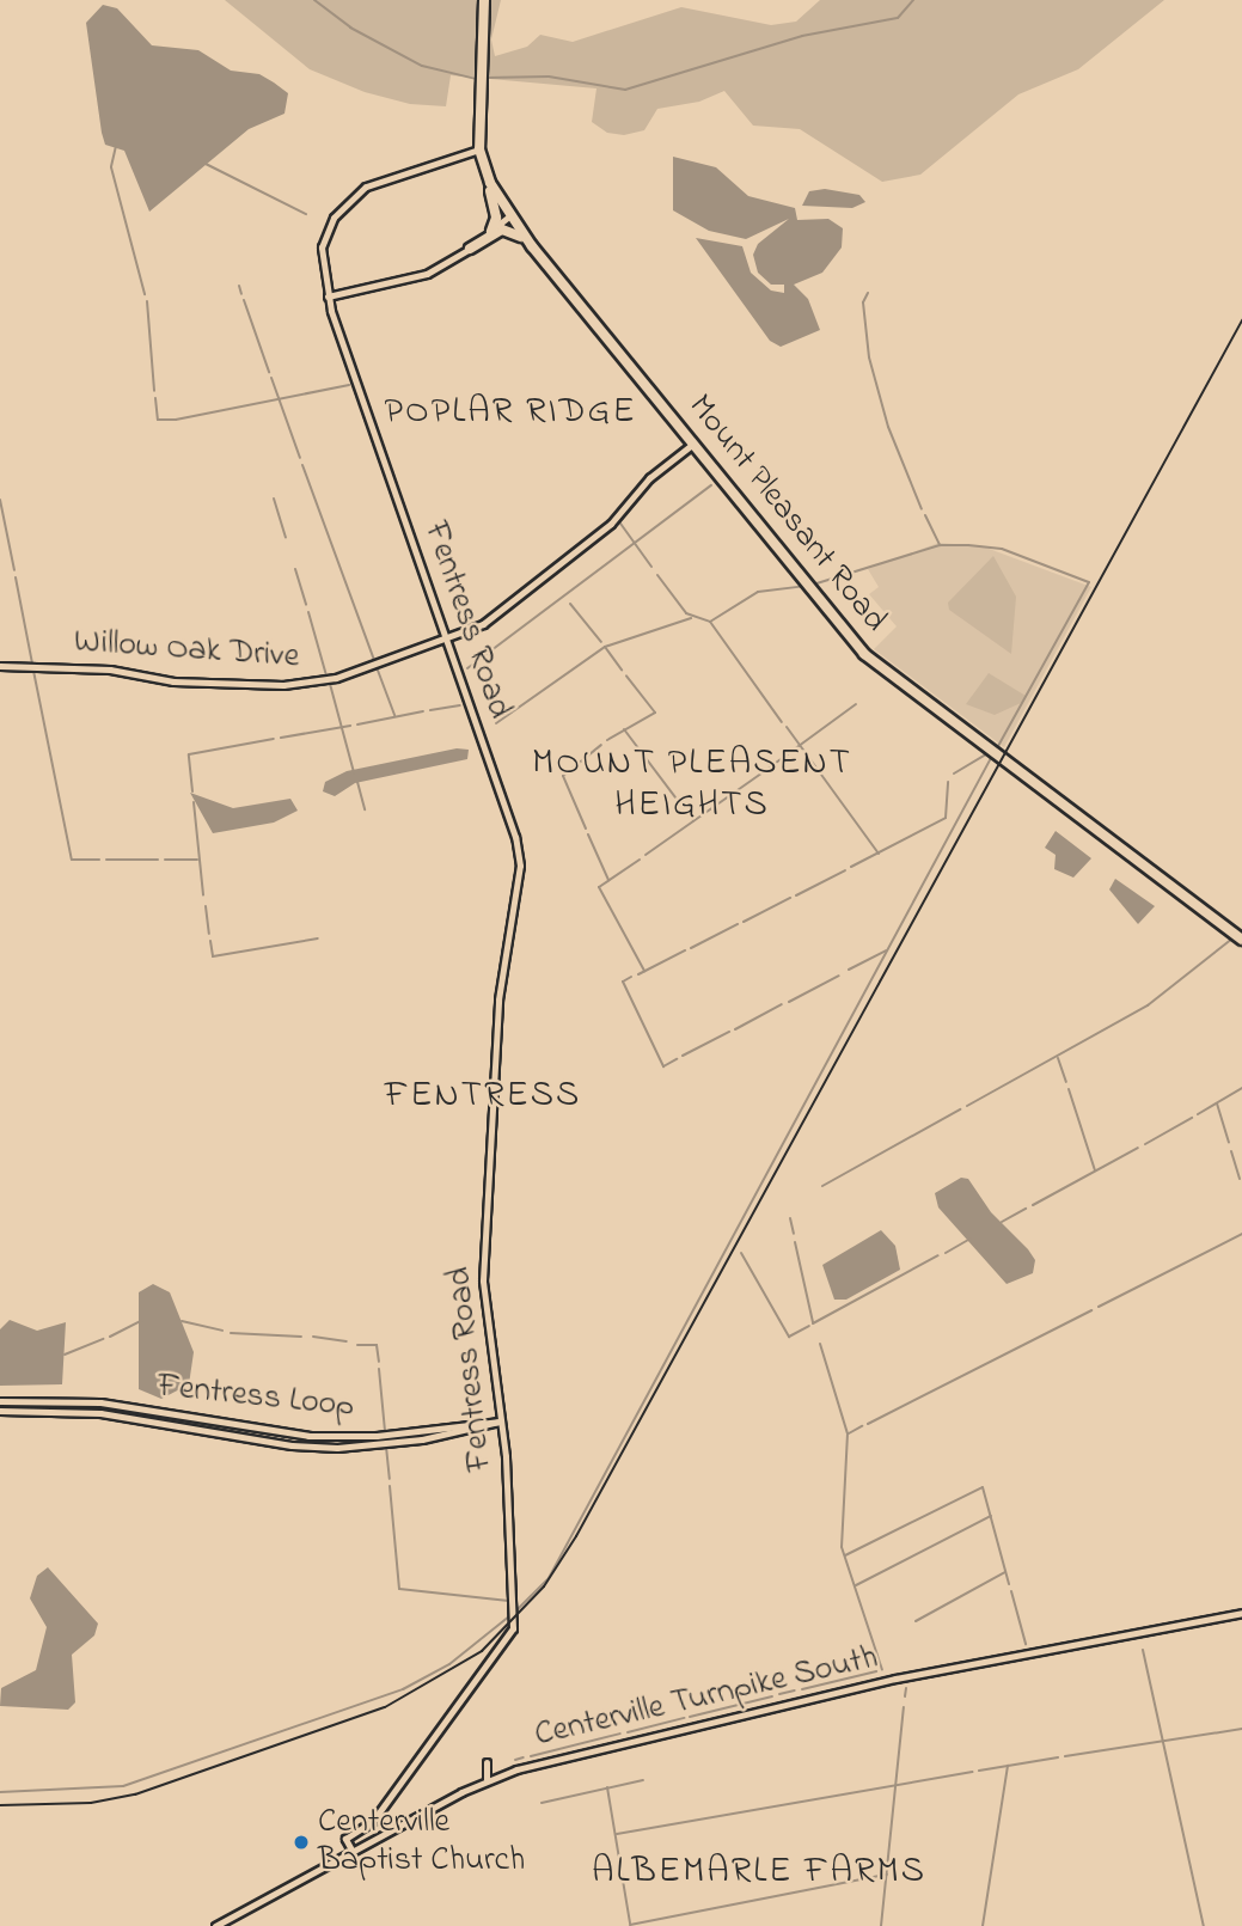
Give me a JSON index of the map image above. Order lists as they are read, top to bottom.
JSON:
{
  "streets": {
    "highway": ["Mount Pleasant Road"],
    "street": [
      "Fentress Road",
      "Willow Oak Drive",
      "Fentress Loop",
      "Centerville Turnpike South"
    ]
  },
  "crossings": [
    ["Mount Pleasant Road", "Fentress Road"],
    ["Mount Pleasant Road", "Willow Oak Drive"],
    ["Fentress Road", "Willow Oak Drive"],
    ["Fentress Road", "Fentress Loop"],
    ["Fentress Road", "Centerville Turnpike South"]
  ],
  "districts": [
    "POPLAR RIDGE",
    "MOUNT PLEASENT HEIGHTS",
    "FENTRESS",
    "ALBEMARLE FARMS"
  ],
  "places": ["Centerville Baptist Church"]
}
